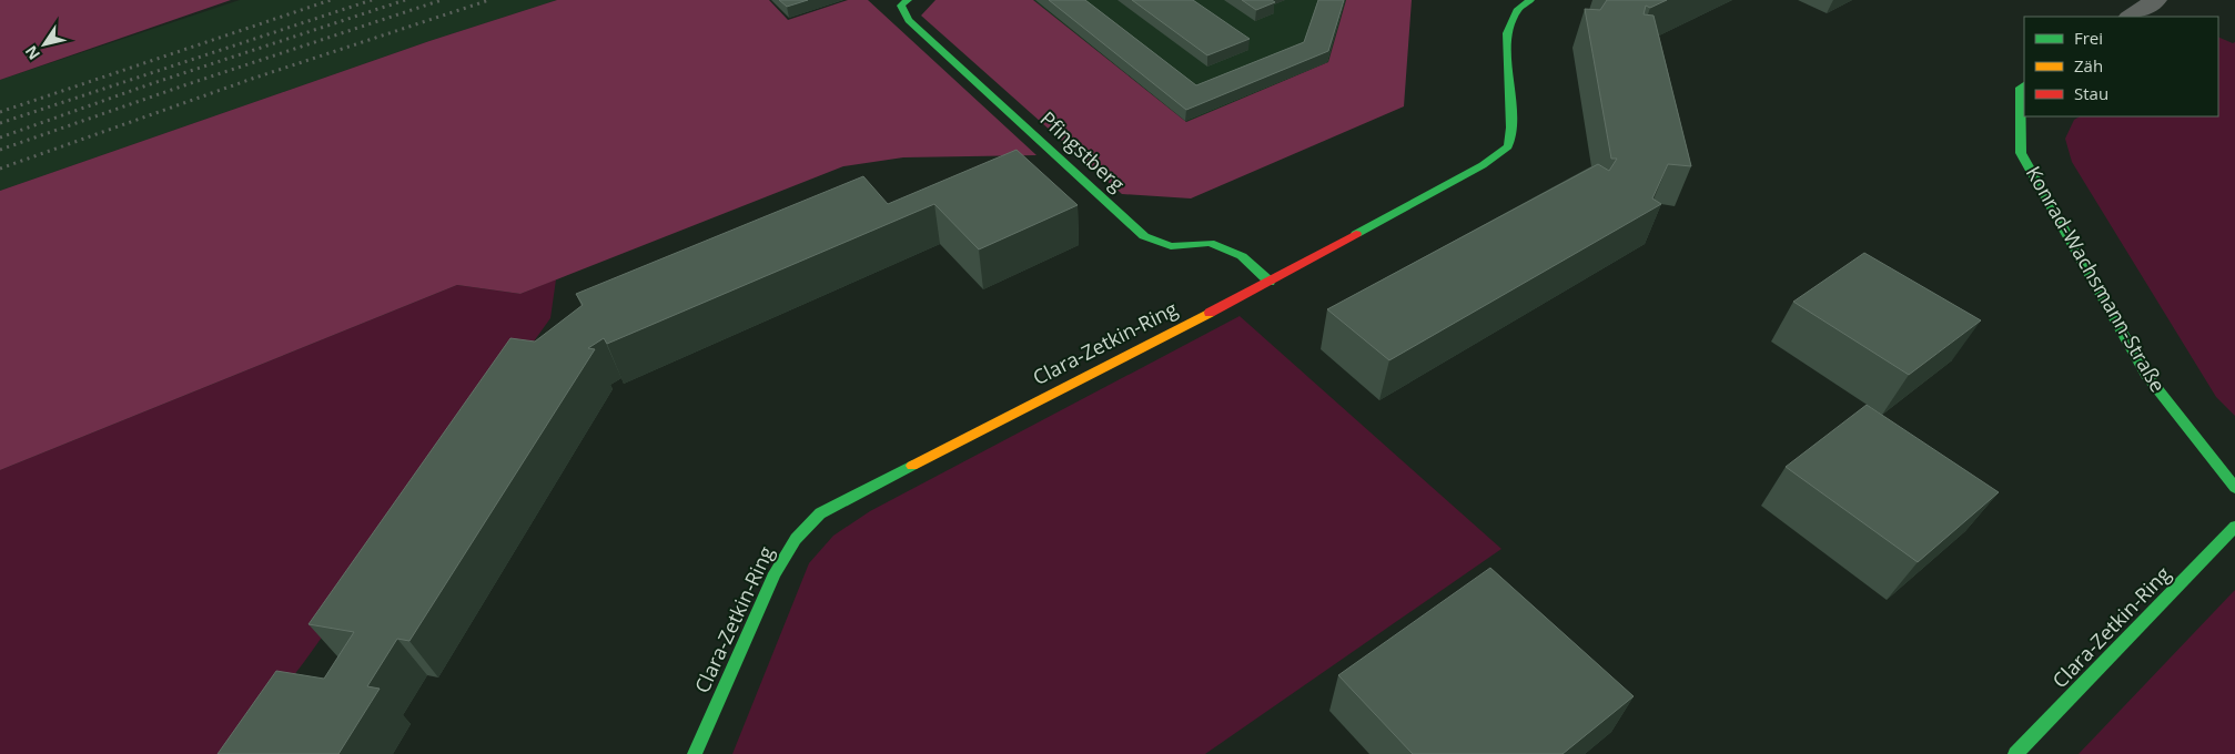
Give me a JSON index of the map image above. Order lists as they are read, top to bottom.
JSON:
{
  "streets": {
    "street": ["Pfingstberg", "Konrad-Wachsmann-Straße", "Clara-Zetkin-Ring"]
  },
  "crossings": [
    ["Pfingstberg", "Clara-Zetkin-Ring"]
  ],
  "legend": ["Frei", "Zäh", "Stau"],
  "north": "bottom left"
}
